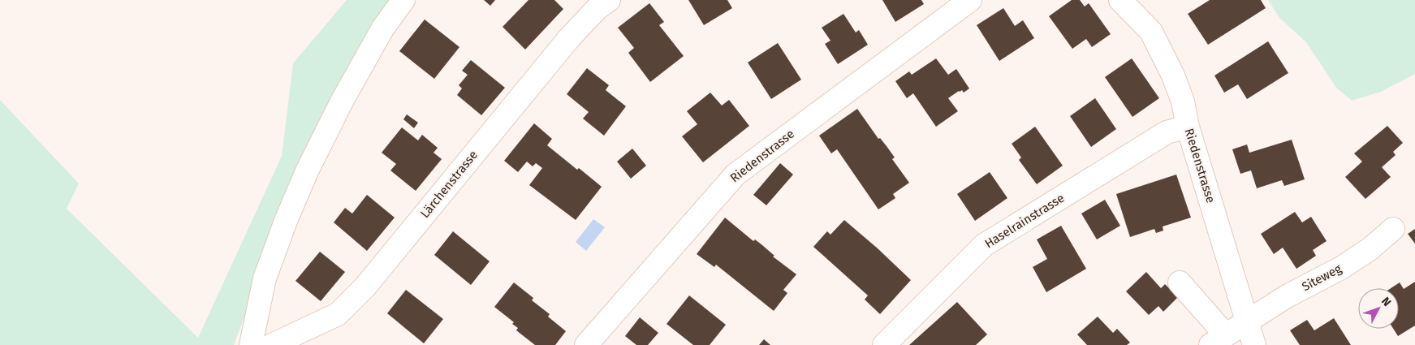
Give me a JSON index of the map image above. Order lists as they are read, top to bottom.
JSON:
{
  "streets": {
    "street": [
      "Riedenstrasse",
      "Lärchenstrasse",
      "Haselrainstrasse",
      "Siteweg"
    ]
  },
  "crossings": [
    ["Riedenstrasse", "Haselrainstrasse"],
    ["Riedenstrasse", "Siteweg"]
  ],
  "north": "top right"
}
